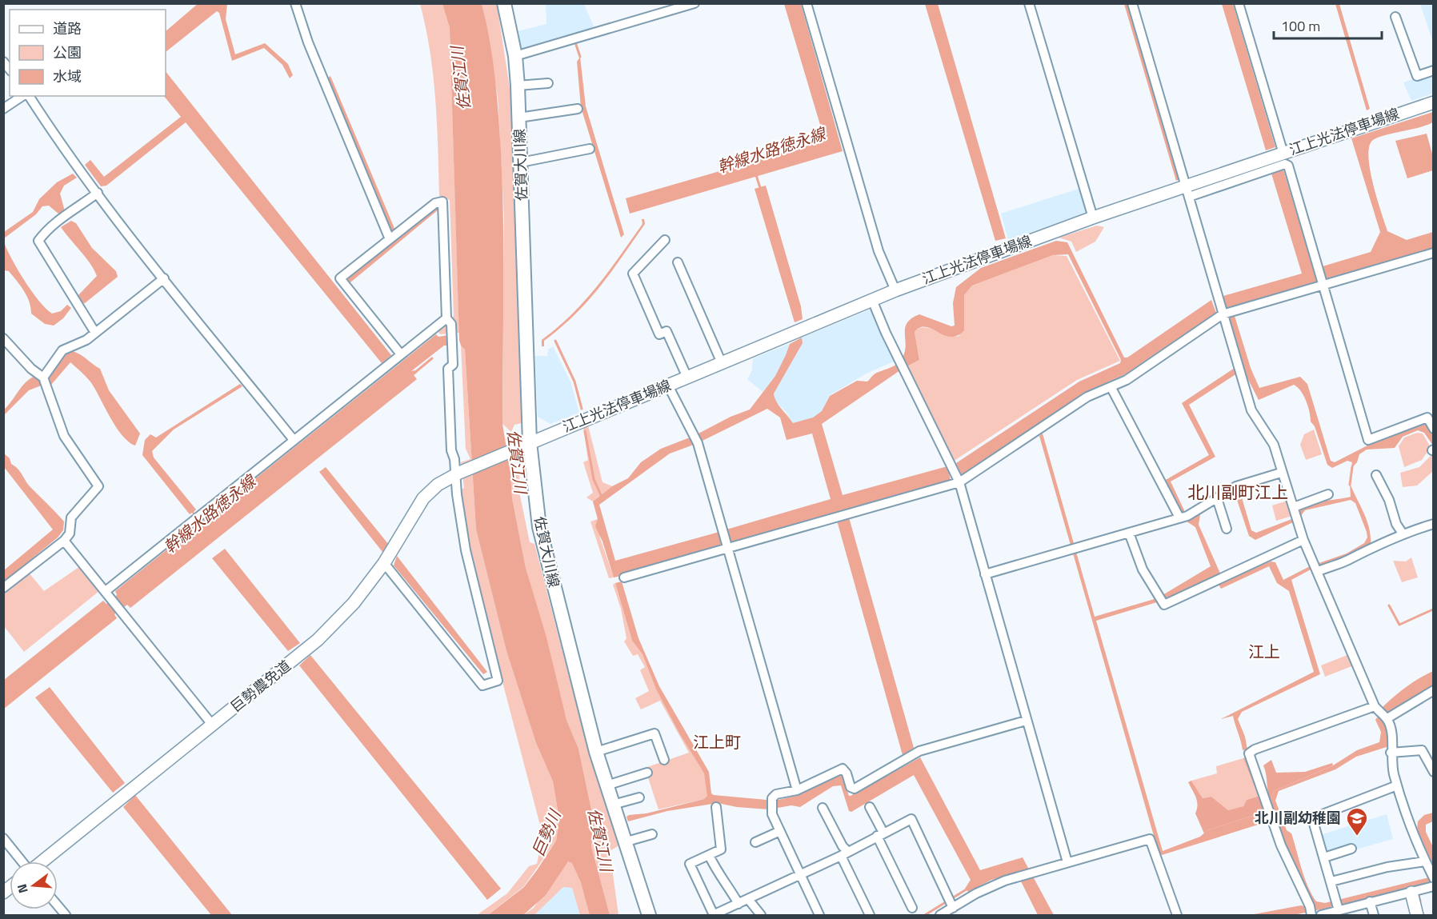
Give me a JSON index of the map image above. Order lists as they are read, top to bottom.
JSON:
{
  "streets": {
    "main road": ["江上光法停車場線", "佐賀大川線", "巨勢農免道"]
  },
  "crossings": [
    ["江上光法停車場線", "佐賀大川線"],
    ["江上光法停車場線", "巨勢農免道"]
  ],
  "districts": ["北川副町江上", "江上", "江上町"],
  "water": ["佐賀江川", "幹線水路徳永線", "巨勢川"],
  "places": {
    "school or university": ["北川副幼稚園"]
  },
  "legend": ["道路", "公園", "水域"],
  "scale_bar": "100 m",
  "north": "left"
}
